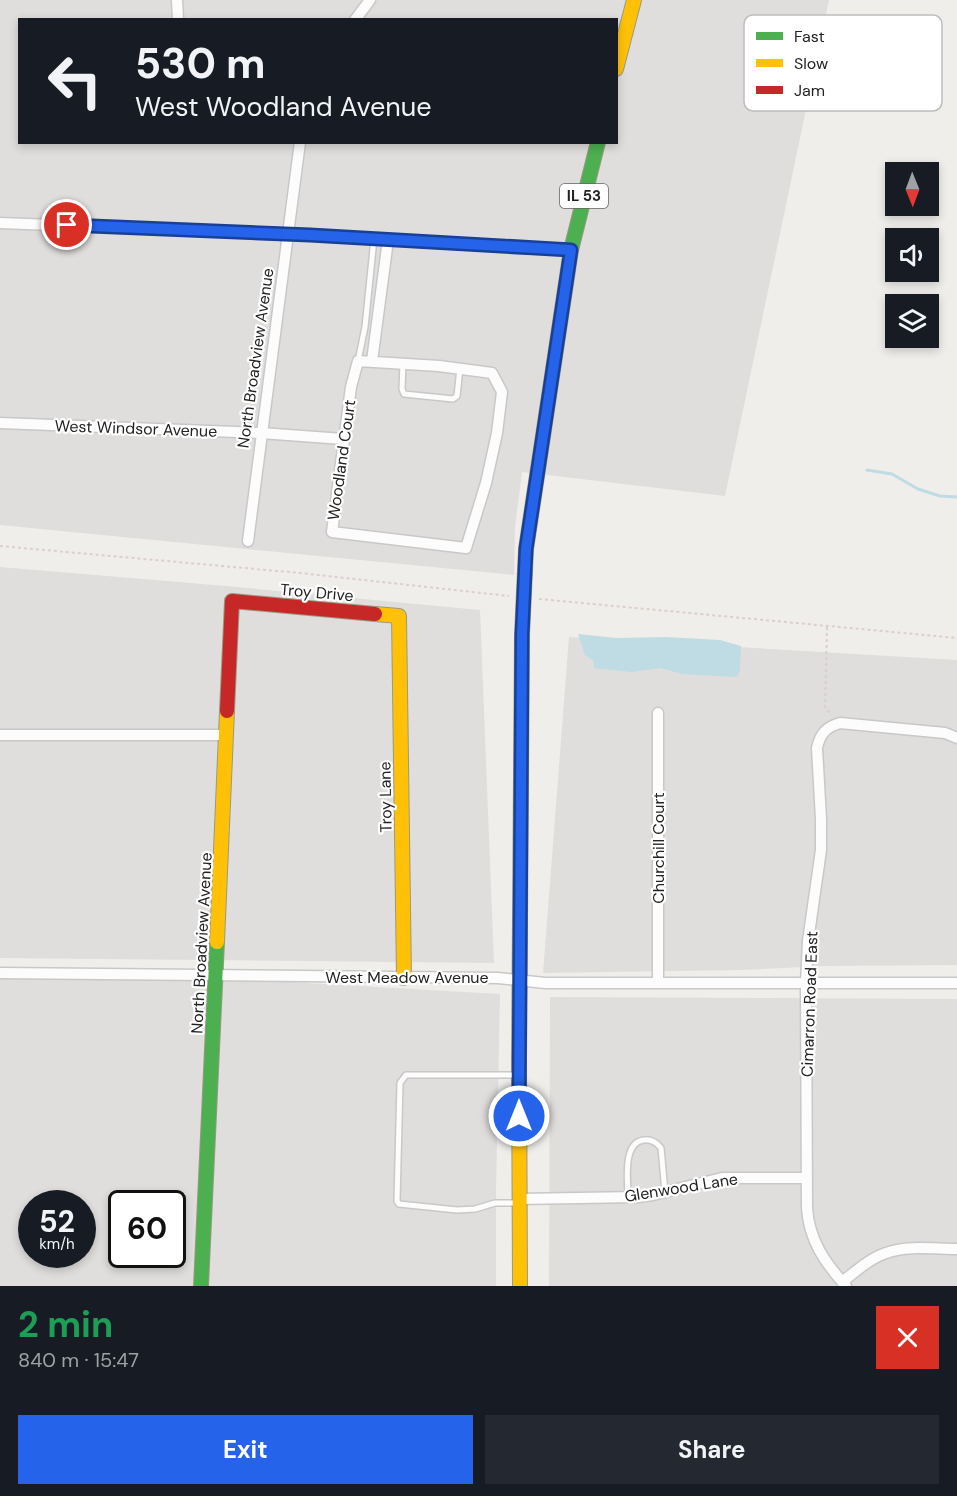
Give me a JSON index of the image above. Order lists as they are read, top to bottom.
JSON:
{
  "streets": {
    "main road": [
      "IL 53",
      "North Broadview Avenue",
      "Troy Drive",
      "Troy Lane"
    ],
    "street": [
      "West Windsor Avenue",
      "Woodland Court",
      "Churchill Court",
      "West Meadow Avenue",
      "Cimarron Road East",
      "Glenwood Lane"
    ]
  },
  "crossings": [
    ["IL 53", "West Meadow Avenue"],
    ["IL 53", "Glenwood Lane"],
    ["North Broadview Avenue", "West Windsor Avenue"],
    ["North Broadview Avenue", "Troy Drive"],
    ["North Broadview Avenue", "West Meadow Avenue"],
    ["West Windsor Avenue", "Woodland Court"],
    ["Troy Drive", "Troy Lane"],
    ["Troy Lane", "West Meadow Avenue"],
    ["Churchill Court", "West Meadow Avenue"],
    ["West Meadow Avenue", "Cimarron Road East"],
    ["Cimarron Road East", "Glenwood Lane"]
  ],
  "legend": ["Fast", "Slow", "Jam"],
  "north": "bottom",
  "page": {
    "turn": ["530 m", "West Woodland Avenue"],
    "speed": "52 km/h",
    "limit": "60",
    "heading": ["2 min", "840 m · 15:47"],
    "buttons": ["Exit", "Share"]
  }
}
